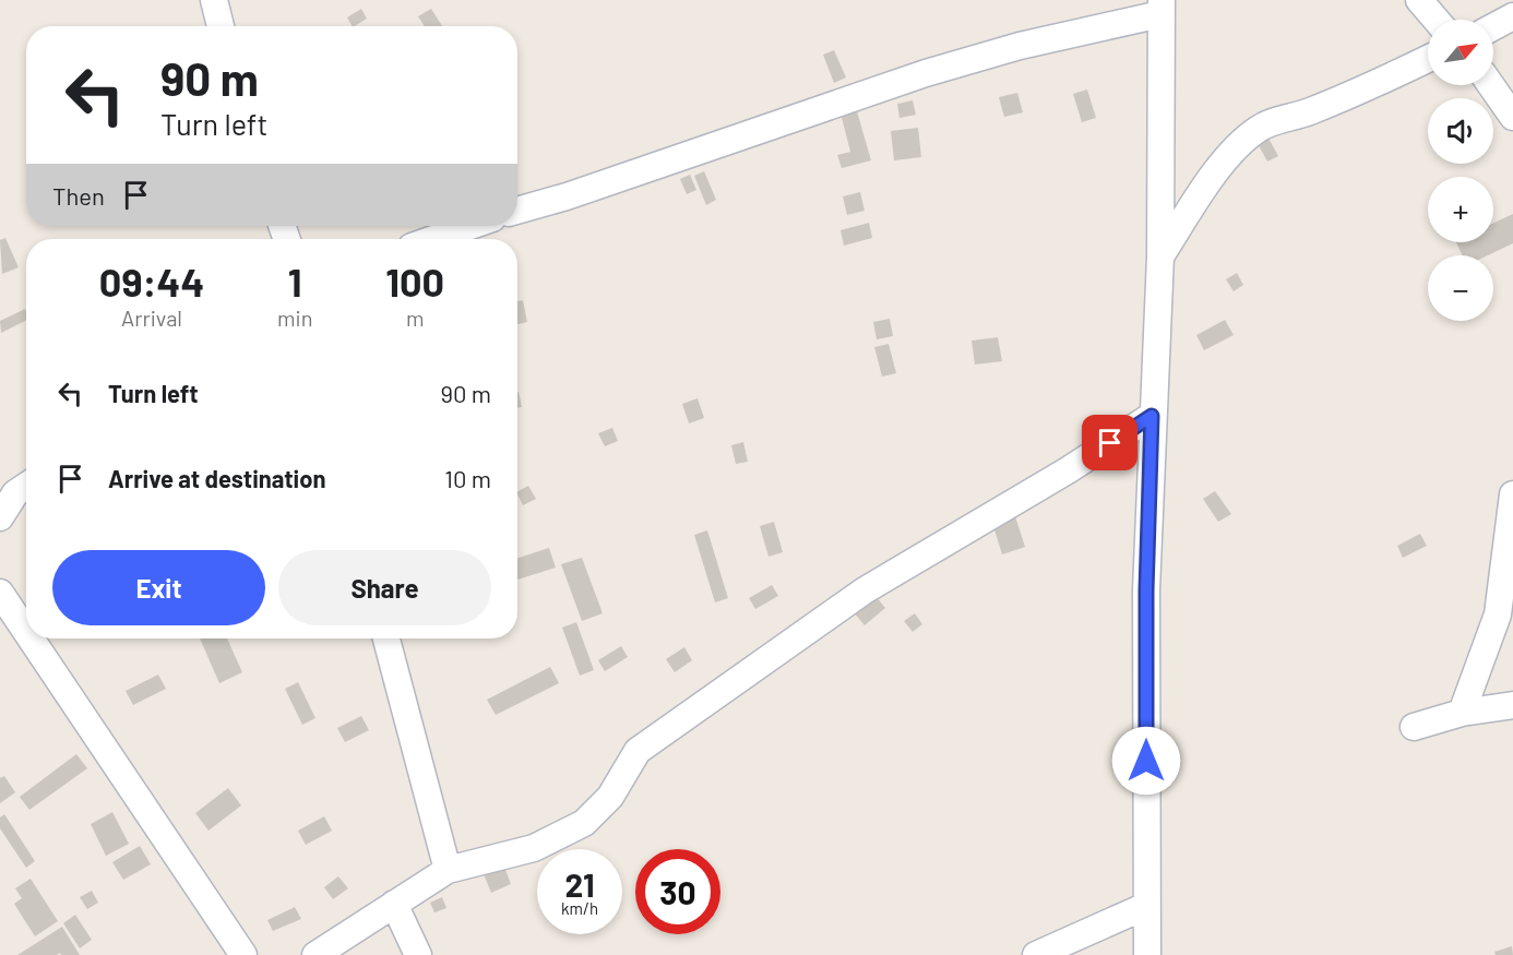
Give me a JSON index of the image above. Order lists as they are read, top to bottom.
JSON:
{
  "north": "top right",
  "page": {
    "map_buttons": ["+", "−"],
    "turn": ["90 m", "Turn left"],
    "then": "Then",
    "eta": [
      "09:44",
      "Arrival",
      "1",
      "min",
      "100",
      "m"
    ],
    "list": [
      {
        "name": "Turn left",
        "value": "90 m"
      },
      {
        "name": "Arrive at destination",
        "value": "10 m"
      }
    ],
    "buttons": ["Exit", "Share"],
    "speed": "21 km/h",
    "limit": "30"
  }
}
